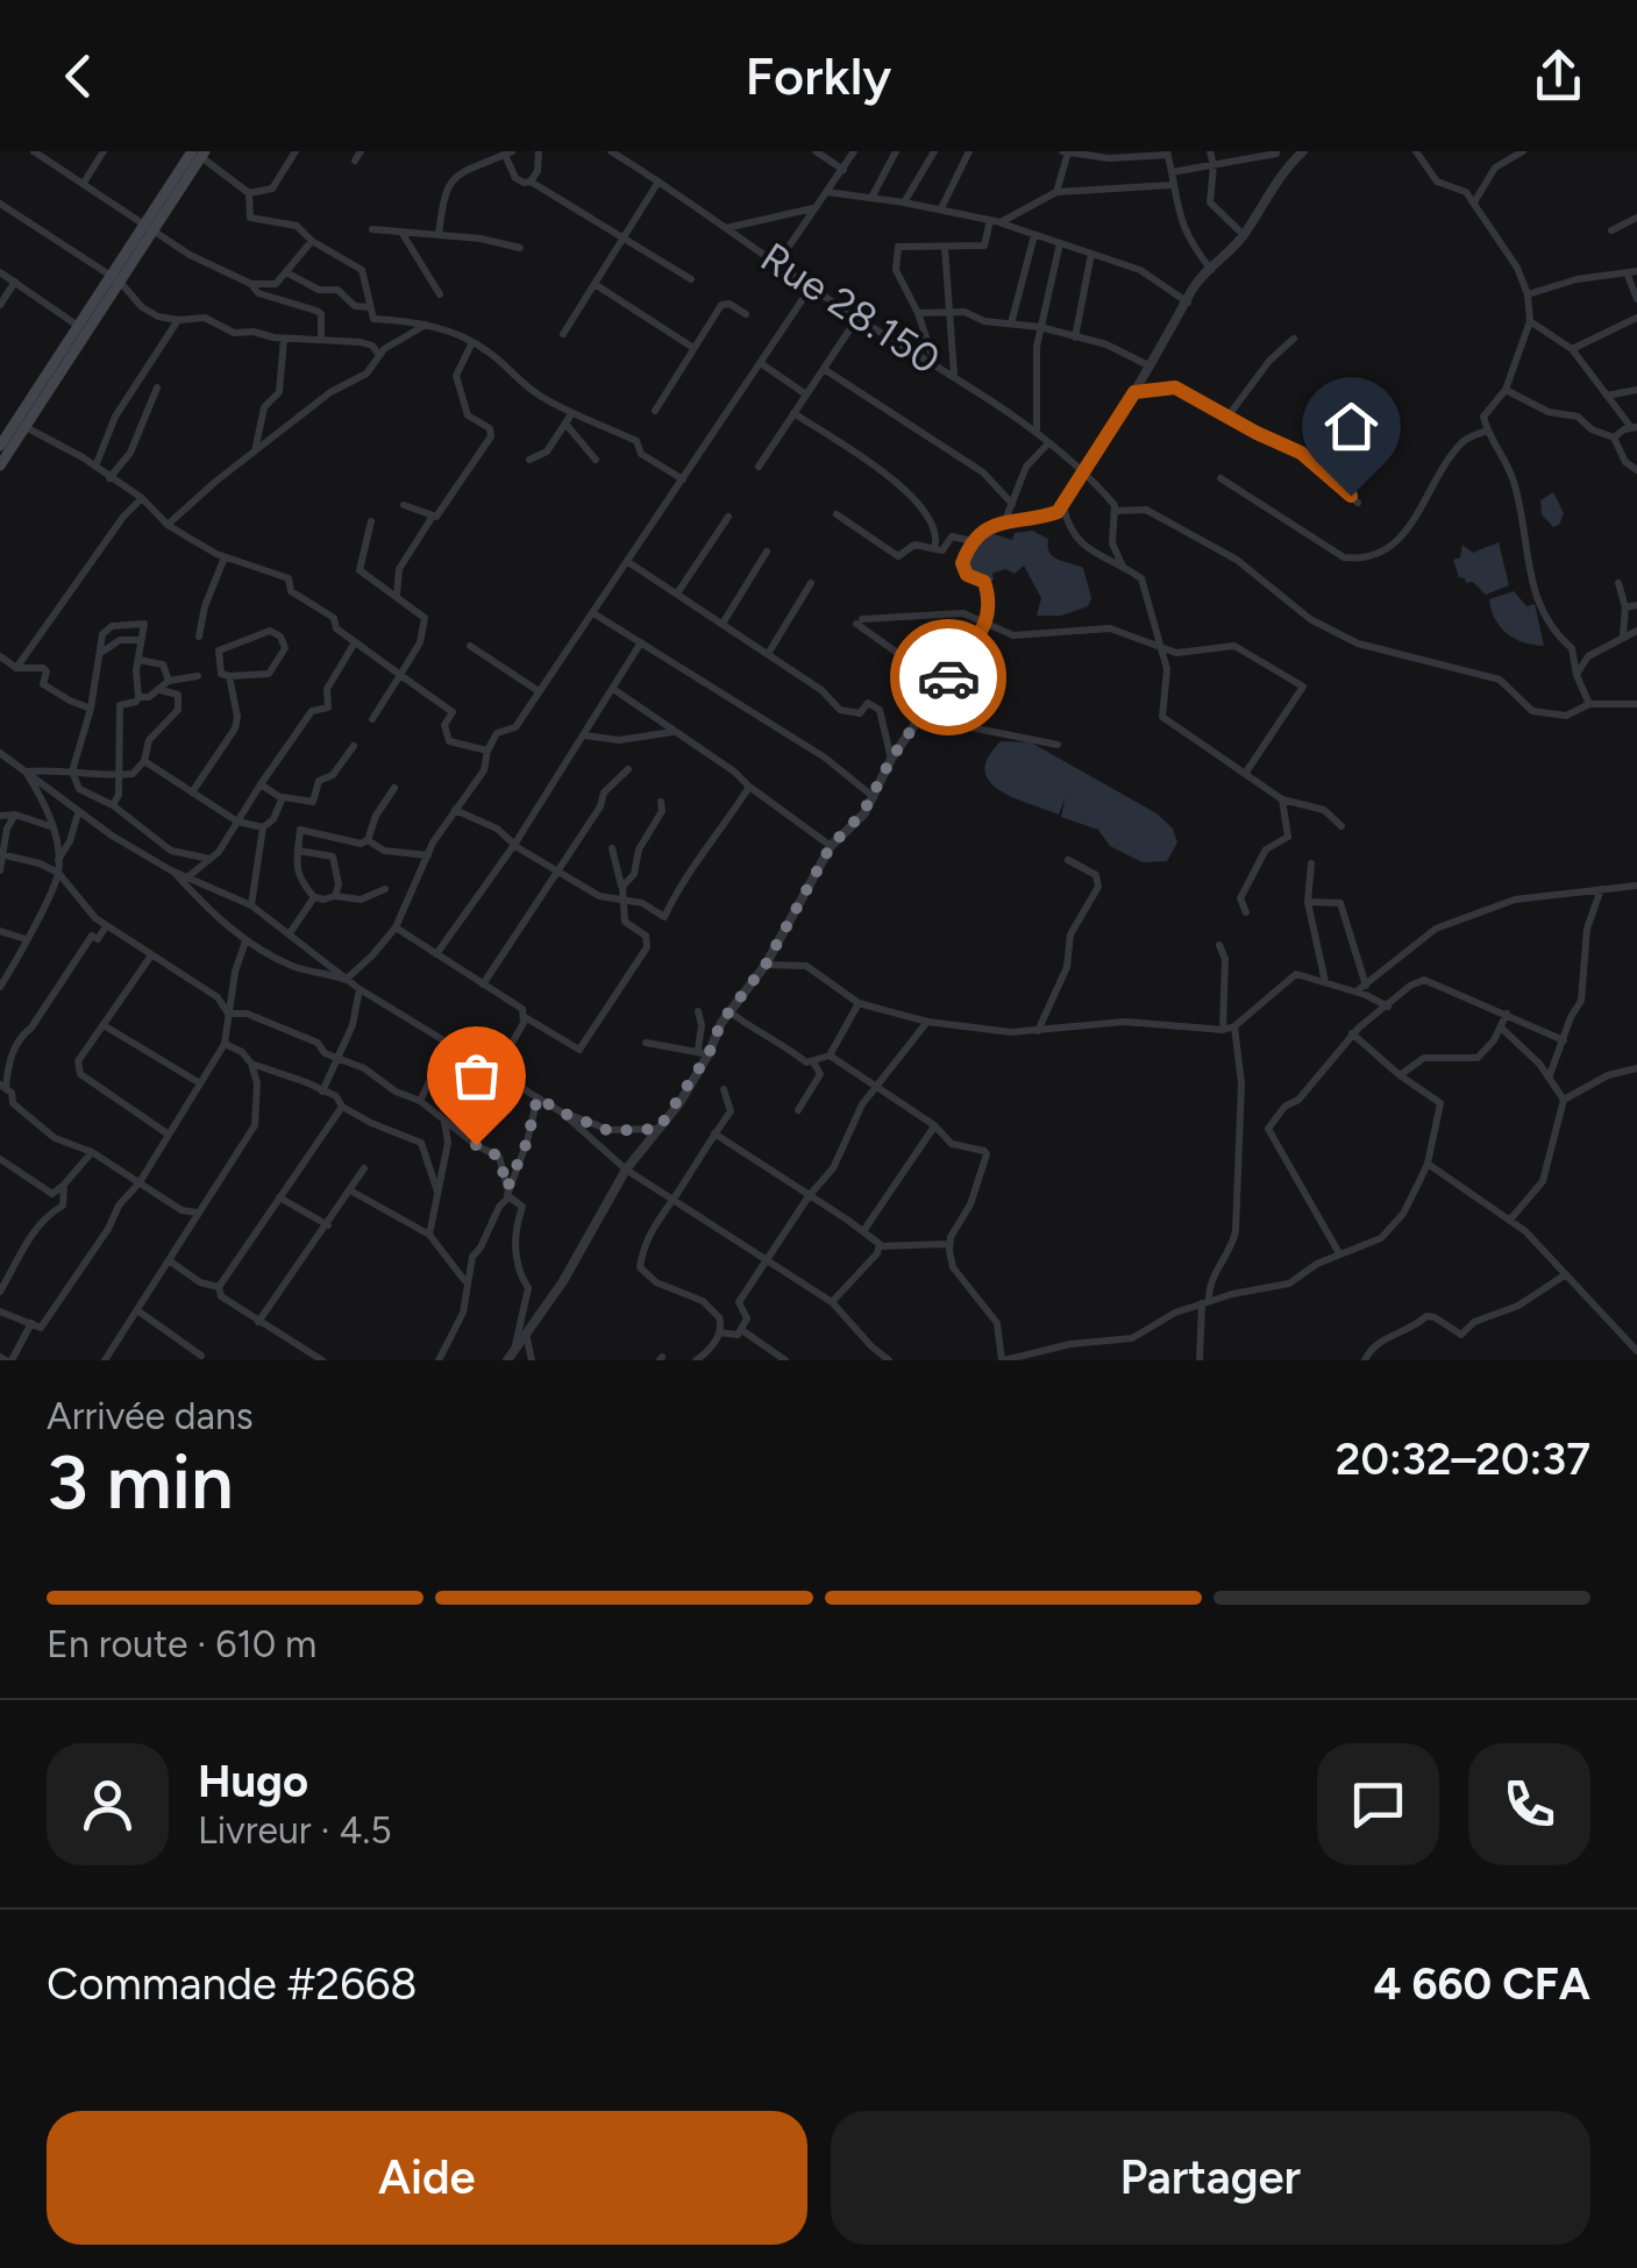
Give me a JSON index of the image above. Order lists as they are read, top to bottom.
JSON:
{
  "streets": {
    "street": ["Rue 28.150"]
  },
  "page": {
    "header": "Forkly",
    "heading": ["3 min", "Arrivée dans", "20:32–20:37"],
    "panel": [
      "Hugo",
      "Livreur · 4.5",
      "Commande #2668",
      "4 660 CFA"
    ],
    "bar": "En route · 610 m",
    "buttons": ["Aide", "Partager"]
  }
}
